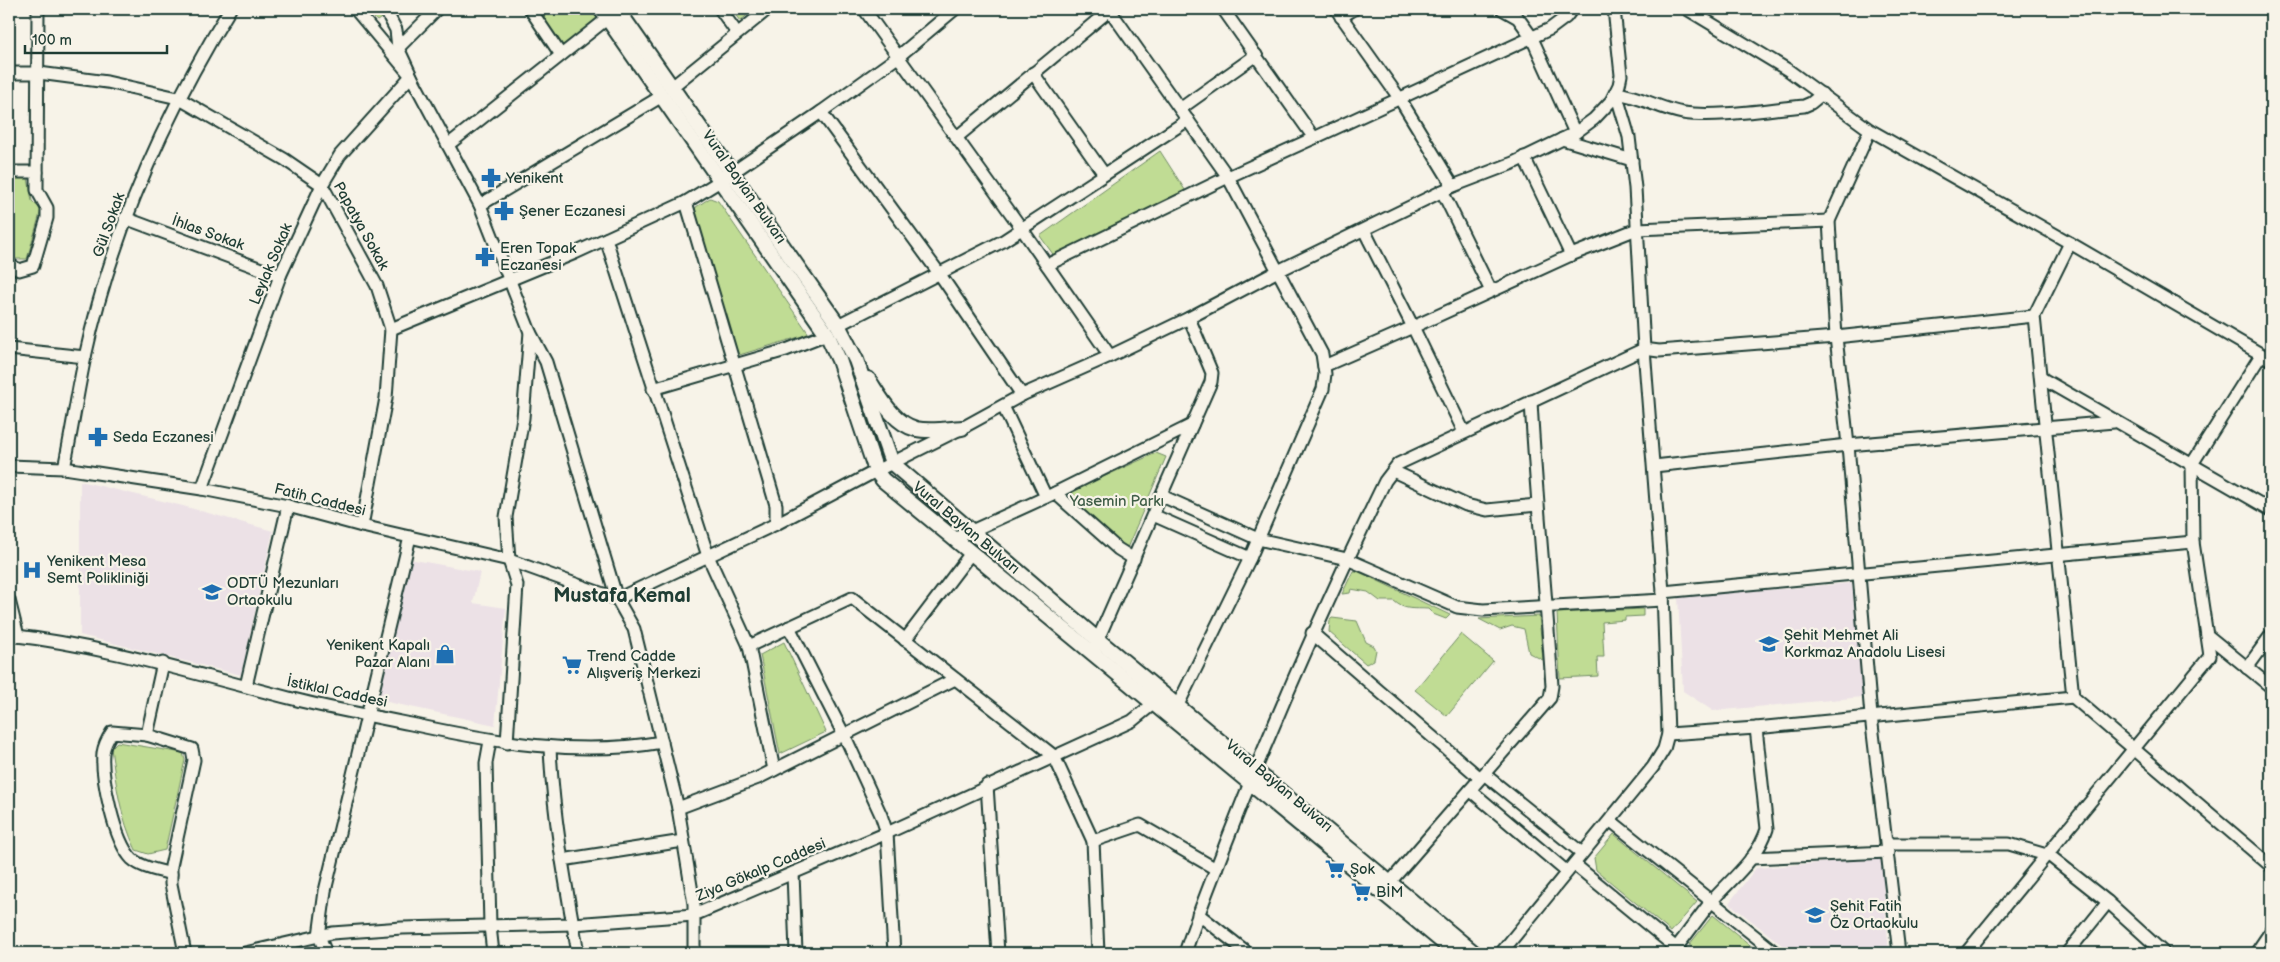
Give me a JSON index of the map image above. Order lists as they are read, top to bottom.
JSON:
{
  "streets": {
    "main road": ["Vural Baylan Bulvarı"],
    "street": [
      "Gül Sokak",
      "Papatya Sokak",
      "İhlas Sokak",
      "Leylak Sokak",
      "Fatih Caddesi",
      "İstiklal Caddesi",
      "Ziya Gökalp Caddesi"
    ]
  },
  "crossings": [
    ["Vural Baylan Bulvarı", "Ziya Gökalp Caddesi"],
    ["Gül Sokak", "Papatya Sokak"],
    ["Gül Sokak", "İhlas Sokak"],
    ["Gül Sokak", "Fatih Caddesi"],
    ["Papatya Sokak", "Leylak Sokak"],
    ["Papatya Sokak", "Fatih Caddesi"],
    ["İhlas Sokak", "Leylak Sokak"],
    ["Leylak Sokak", "Fatih Caddesi"]
  ],
  "districts": ["Mustafa Kemal"],
  "parks": ["Yasemin Parkı"],
  "places": {
    "pharmacy": [
      "Yenikent",
      "Şener Eczanesi",
      "Eren Topak Eczanesi",
      "Seda Eczanesi"
    ],
    "hospital": ["Yenikent Mesa Semt Polikliniği"],
    "school or university": ["ODTÜ Mezunları Ortaokulu", "Şehit Mehmet Ali Korkmaz Anadolu Lisesi", "Şehit Fatih Öz Ortaokulu"],
    "shop": ["Yenikent Kapalı Pazar Alanı"],
    "supermarket": ["Trend Cadde Alışveriş Merkezi", "Şok", "BİM"]
  },
  "scale_bar": "100 m"
}
